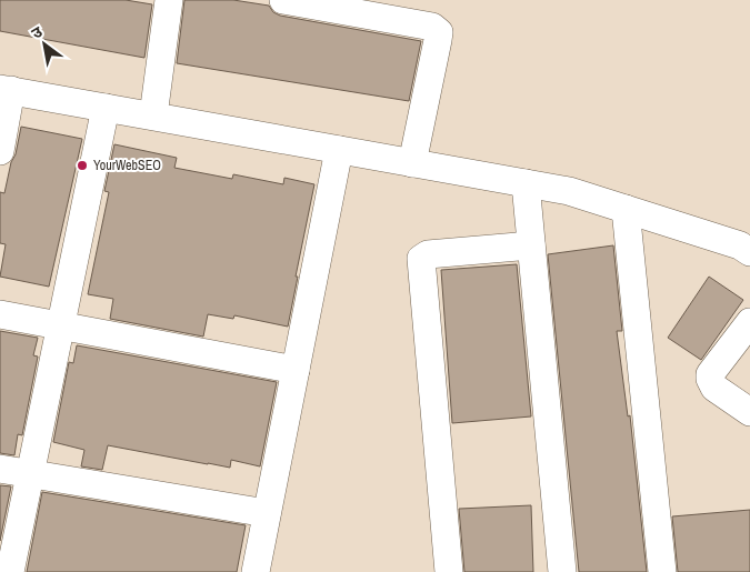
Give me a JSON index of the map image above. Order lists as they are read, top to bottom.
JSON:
{
  "places": ["YourWebSEO"],
  "north": "top left"
}
